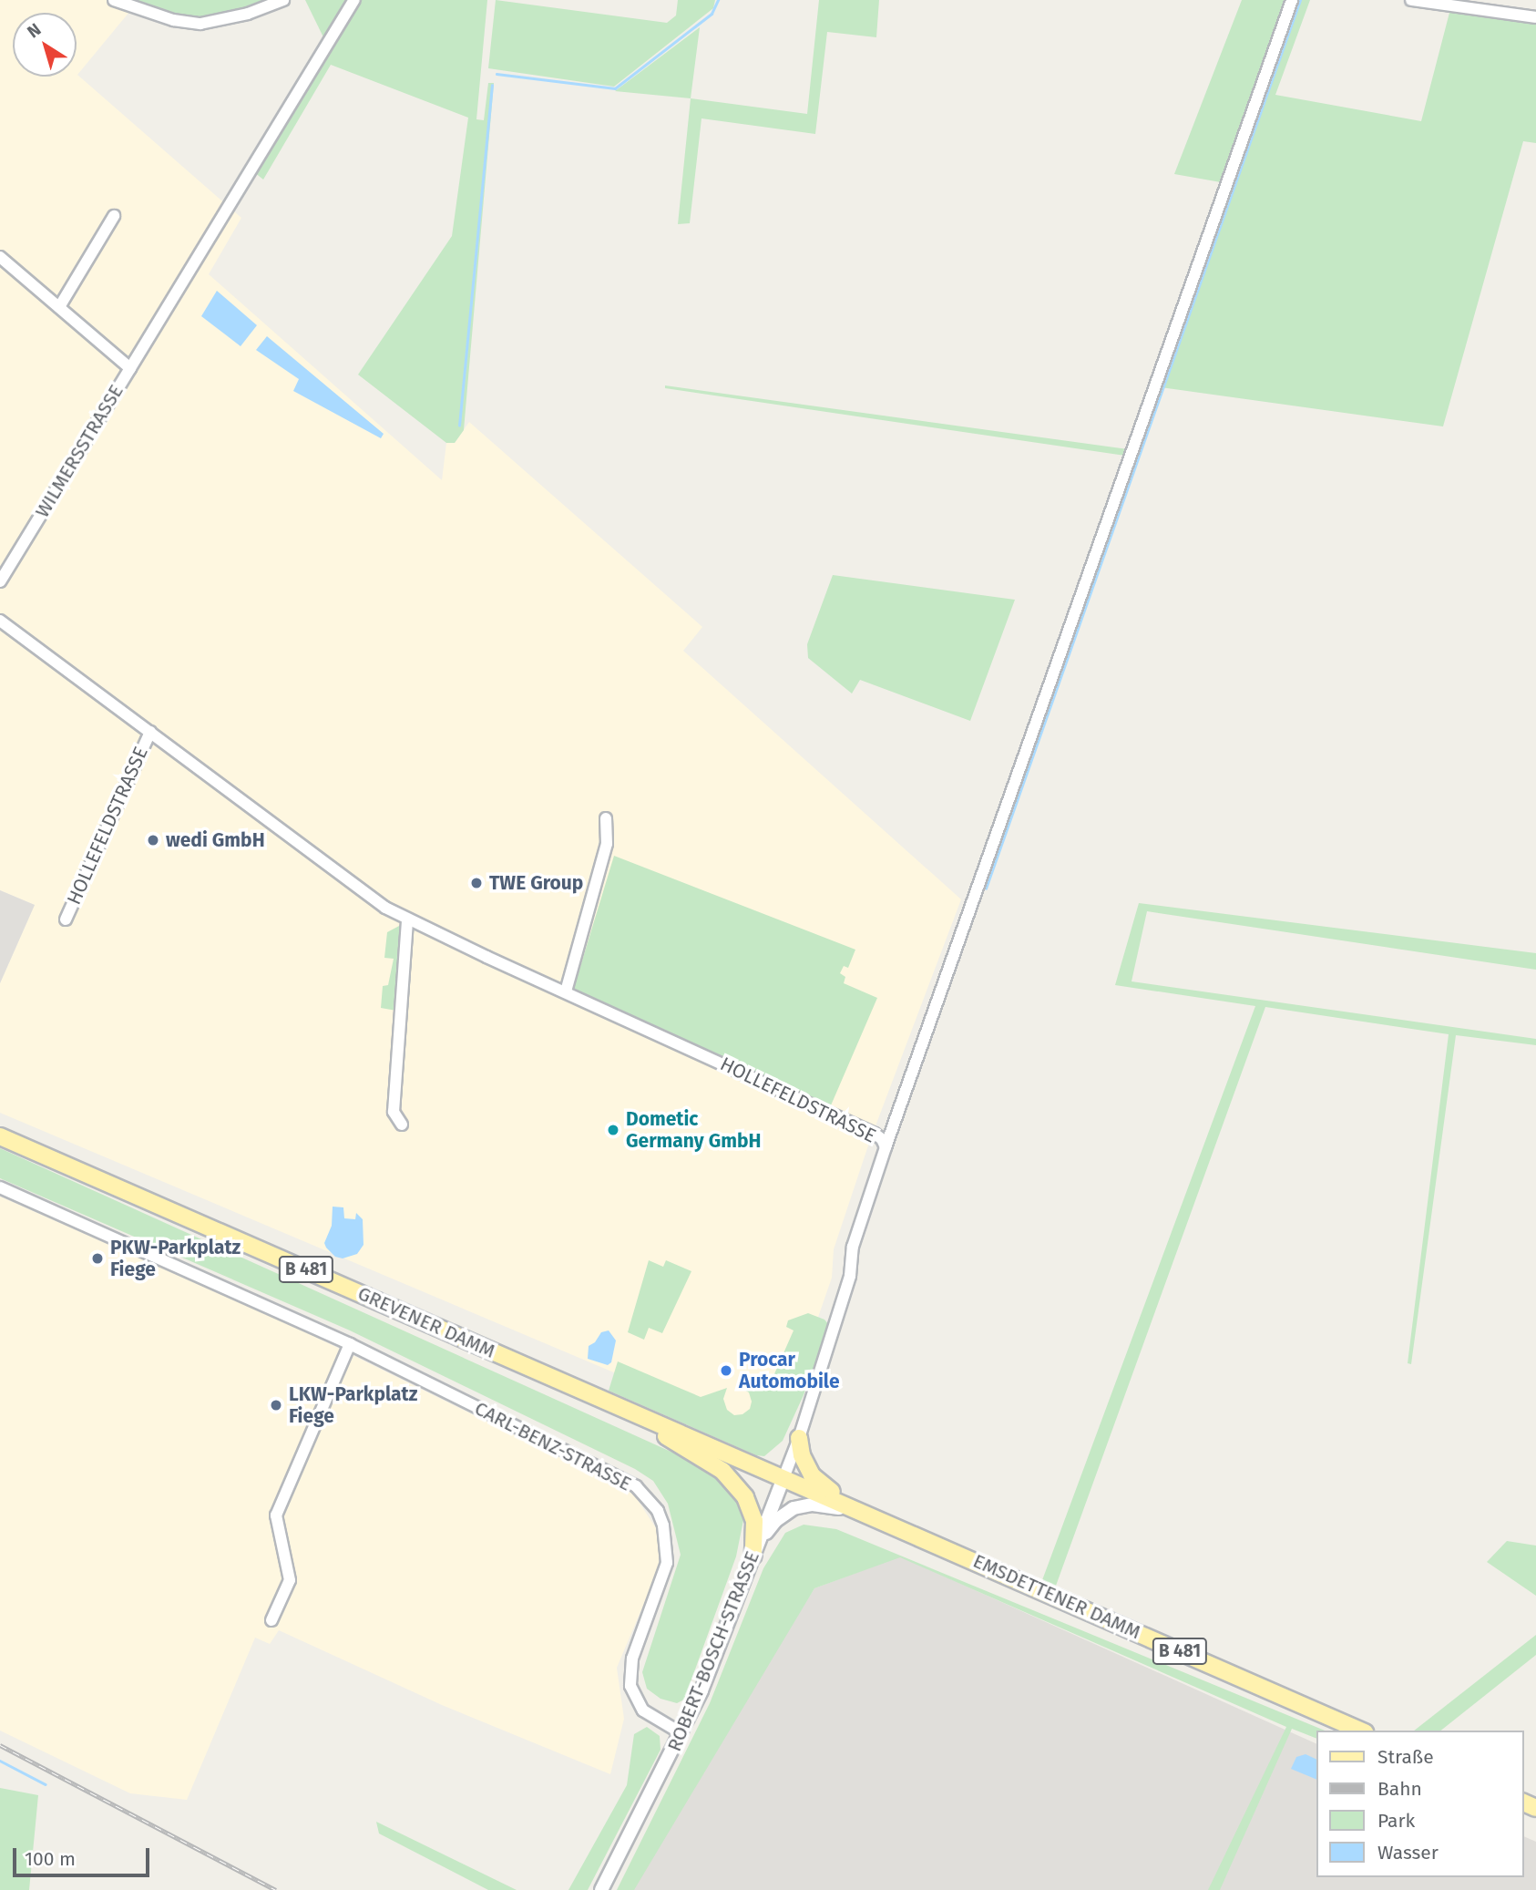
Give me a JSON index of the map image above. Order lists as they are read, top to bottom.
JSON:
{
  "streets": {
    "main road": ["B 481", "GREVENER DAMM", "EMSDETTENER DAMM"],
    "street": [
      "WILMERSSTRASSE",
      "HOLLEFELDSTRASSE",
      "CARL-BENZ-STRASSE",
      "ROBERT-BOSCH-STRASSE"
    ]
  },
  "crossings": [
    ["HOLLEFELDSTRASSE", "GREVENER DAMM"],
    ["HOLLEFELDSTRASSE", "EMSDETTENER DAMM"],
    ["HOLLEFELDSTRASSE", "ROBERT-BOSCH-STRASSE"],
    ["GREVENER DAMM", "EMSDETTENER DAMM"],
    ["GREVENER DAMM", "ROBERT-BOSCH-STRASSE"],
    ["CARL-BENZ-STRASSE", "ROBERT-BOSCH-STRASSE"],
    ["EMSDETTENER DAMM", "ROBERT-BOSCH-STRASSE"]
  ],
  "places": [
    "wedi GmbH",
    "TWE Group",
    "Dometic Germany GmbH",
    "PKW-Parkplatz Fiege",
    "Procar Automobile",
    "LKW-Parkplatz Fiege"
  ],
  "legend": [
    "Straße",
    "Bahn",
    "Park",
    "Wasser"
  ],
  "scale_bar": "100 m",
  "north": "top left"
}
